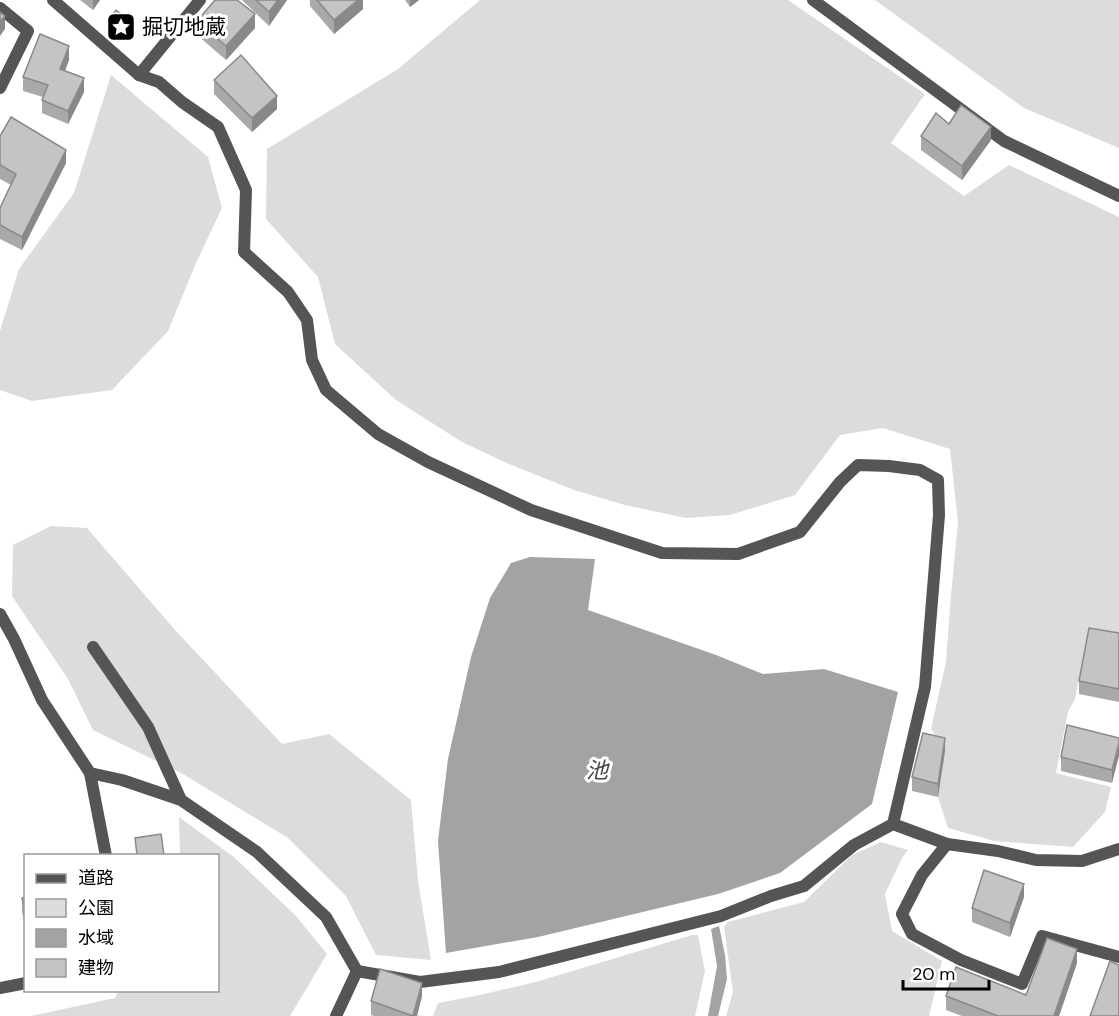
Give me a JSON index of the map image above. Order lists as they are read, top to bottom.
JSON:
{
  "water": ["池"],
  "places": {
    "place": ["掘切地蔵"]
  },
  "legend": [
    "道路",
    "公園",
    "水域",
    "建物"
  ],
  "scale_bar": "20 m"
}
